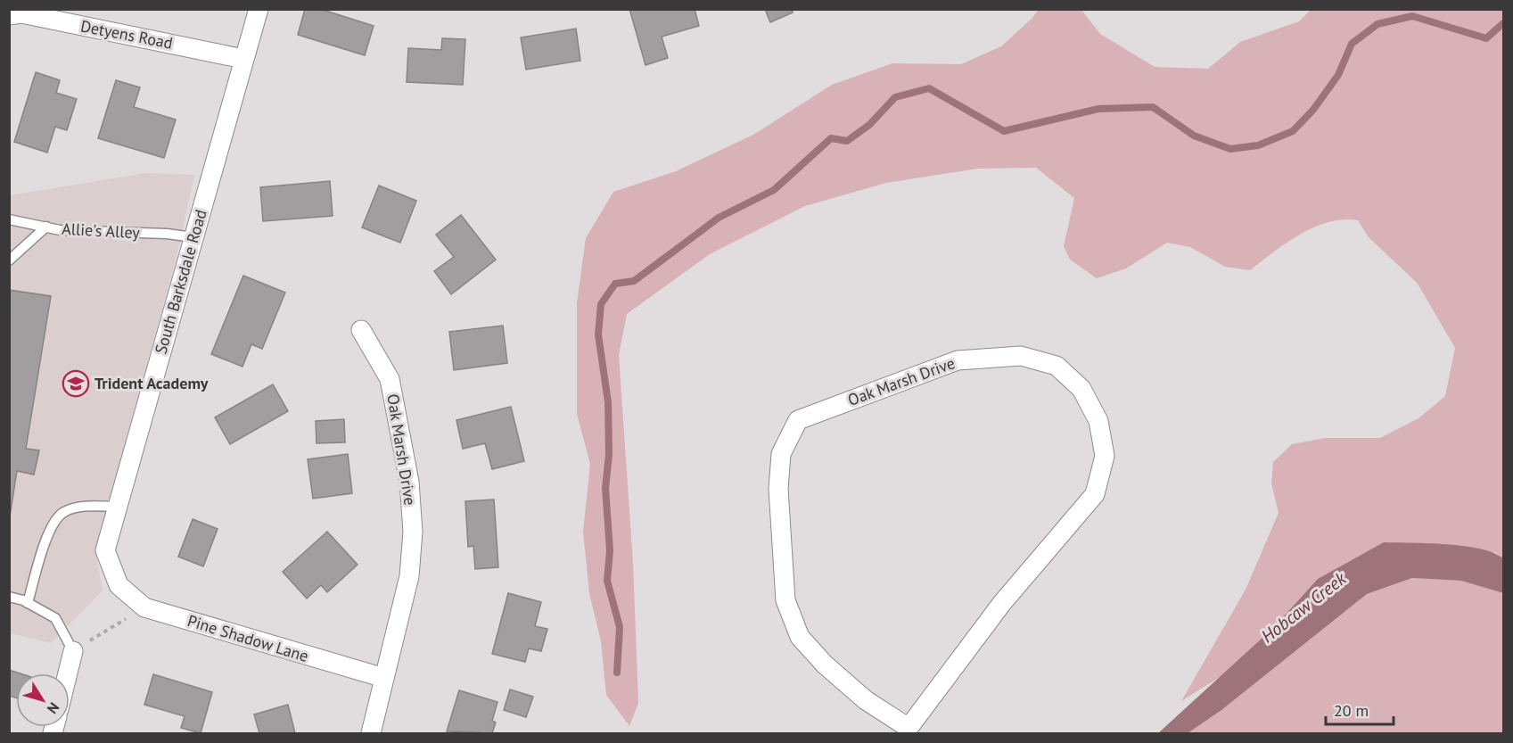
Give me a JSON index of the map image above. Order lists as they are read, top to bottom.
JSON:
{
  "streets": {
    "street": [
      "Detyens Road",
      "South Barksdale Road",
      "Oak Marsh Drive",
      "Pine Shadow Lane"
    ],
    "lane": ["Allie's Alley"]
  },
  "crossings": [
    ["Detyens Road", "South Barksdale Road"],
    ["Allie's Alley", "South Barksdale Road"],
    ["South Barksdale Road", "Pine Shadow Lane"],
    ["Oak Marsh Drive", "Pine Shadow Lane"]
  ],
  "water": ["Hobcaw Creek"],
  "places": {
    "school or university": ["Trident Academy"]
  },
  "scale_bar": "20 m",
  "north": "bottom right"
}
